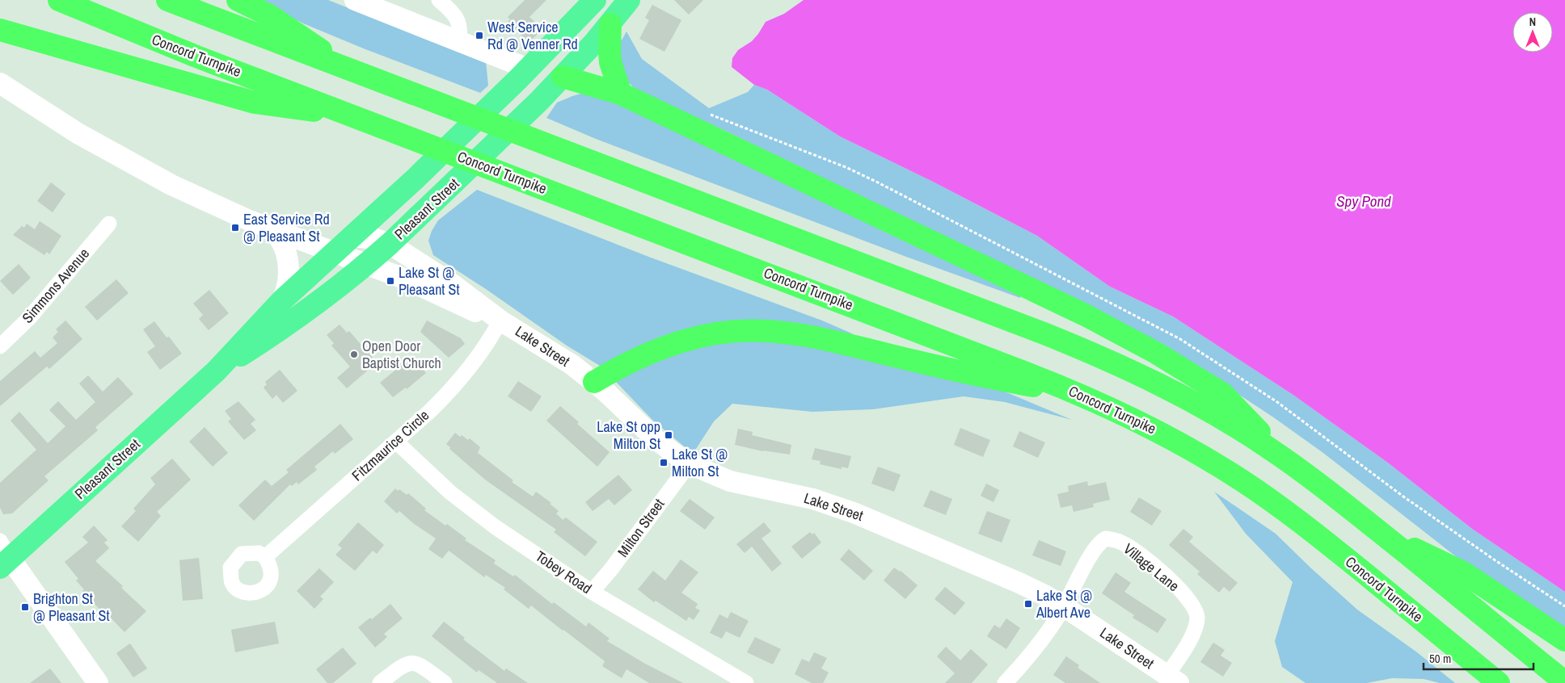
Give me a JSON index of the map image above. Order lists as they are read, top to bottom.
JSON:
{
  "streets": {
    "highway": ["Concord Turnpike"],
    "main road": ["Pleasant Street", "Lake Street"],
    "street": [
      "Simmons Avenue",
      "Fitzmaurice Circle",
      "Milton Street",
      "Village Lane",
      "Tobey Road"
    ]
  },
  "crossings": [
    ["Pleasant Street", "Lake Street"],
    ["Lake Street", "Fitzmaurice Circle"],
    ["Lake Street", "Milton Street"],
    ["Lake Street", "Village Lane"],
    ["Fitzmaurice Circle", "Tobey Road"],
    ["Milton Street", "Tobey Road"]
  ],
  "water": ["Spy Pond"],
  "places": {
    "transit": [
      "West Service Rd @ Venner Rd",
      "East Service Rd @ Pleasant St",
      "Lake St @ Pleasant St",
      "Lake St opp Milton St",
      "Lake St @ Milton St",
      "Lake St @ Albert Ave",
      "Brighton St @ Pleasant St"
    ],
    "other": ["Open Door Baptist Church"]
  },
  "scale_bar": "50 m",
  "north": "top"
}
